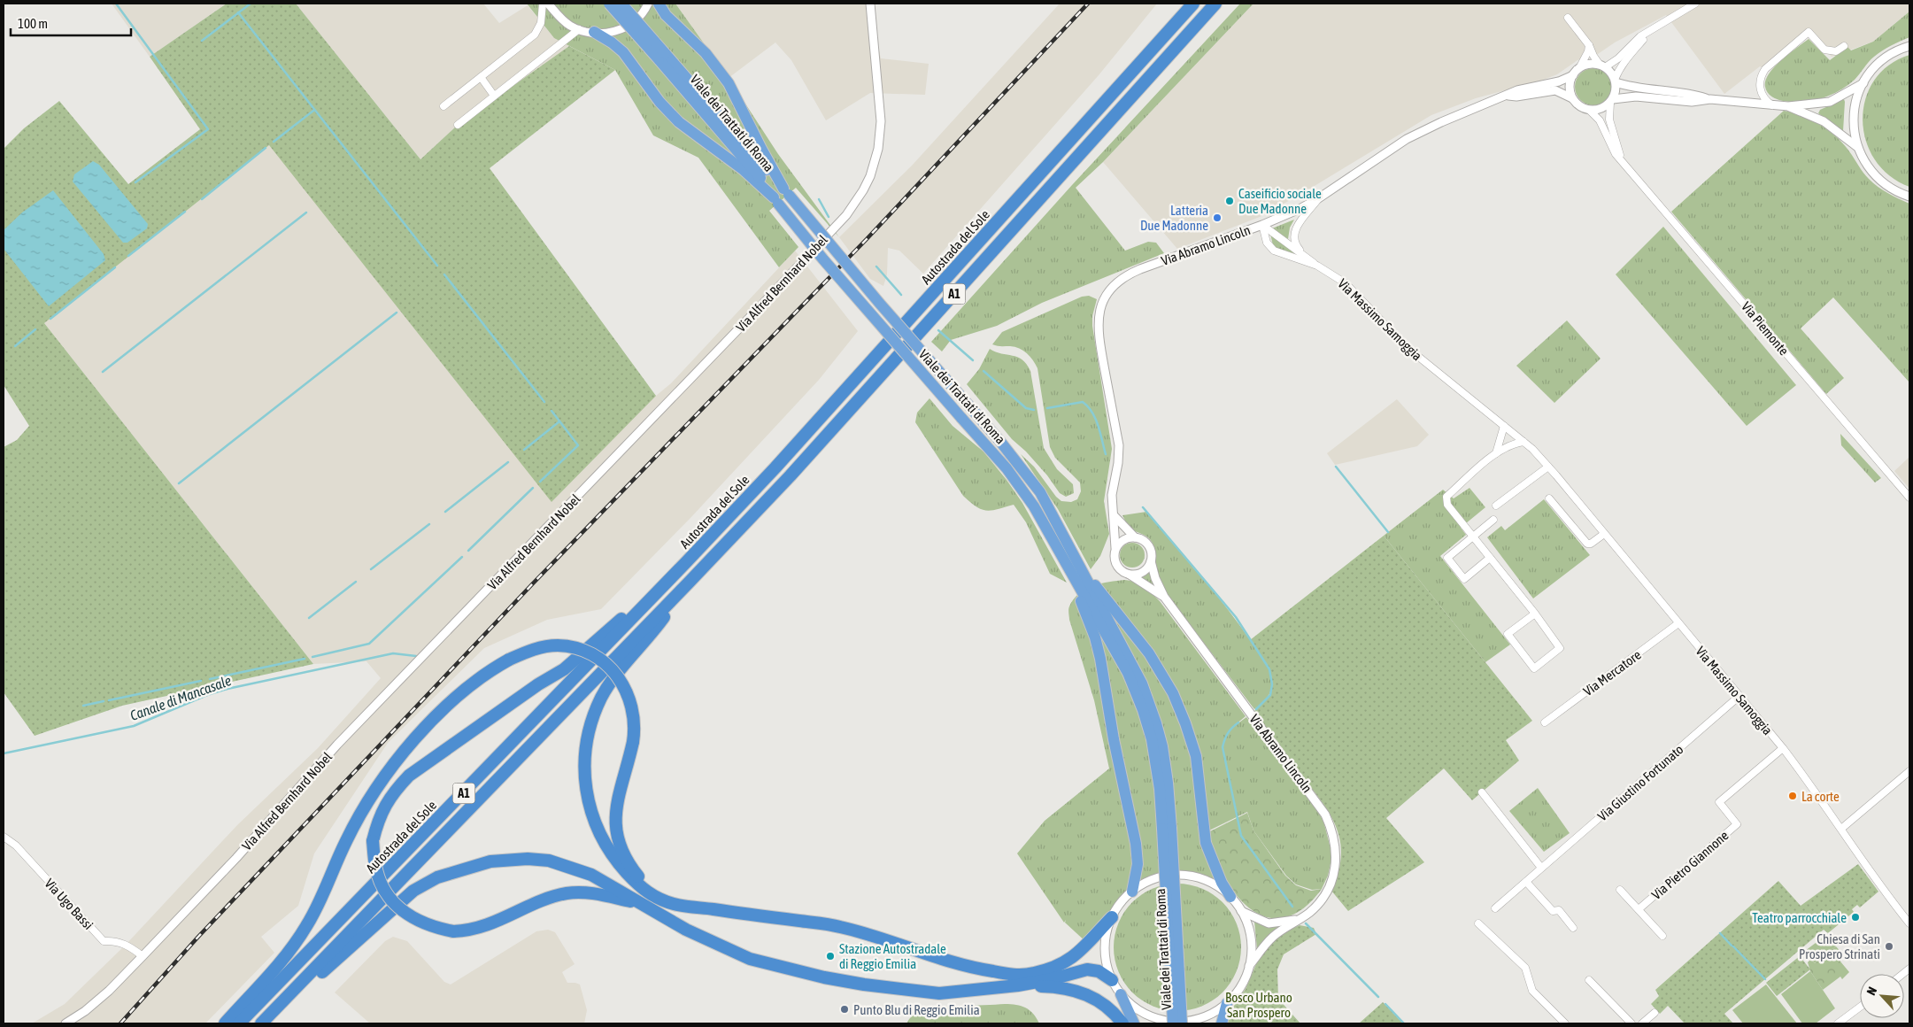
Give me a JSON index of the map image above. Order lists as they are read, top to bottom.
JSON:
{
  "streets": {
    "highway": ["Viale dei Trattati di Roma", "Autostrada del Sole", "A1"],
    "street": [
      "Via Abramo Lincoln",
      "Via Alfred Bernhard Nobel",
      "Via Massimo Samoggia",
      "Via Piemonte",
      "Via Mercatore",
      "Via Giustino Fortunato",
      "Via Pietro Giannone",
      "Via Ugo Bassi"
    ]
  },
  "crossings": [
    ["Viale dei Trattati di Roma", "Via Abramo Lincoln"],
    ["Via Abramo Lincoln", "Via Massimo Samoggia"],
    ["Via Abramo Lincoln", "Via Piemonte"],
    ["Via Alfred Bernhard Nobel", "Via Ugo Bassi"],
    ["Via Massimo Samoggia", "Via Mercatore"],
    ["Via Massimo Samoggia", "Via Giustino Fortunato"],
    ["Via Massimo Samoggia", "Via Pietro Giannone"]
  ],
  "water": ["Canale di Mancasale"],
  "parks": ["Bosco Urbano San Prospero"],
  "places": [
    "Caseificio sociale Due Madonne",
    "Latteria Due Madonne",
    "La corte",
    "Teatro parrocchiale",
    "Chiesa di San Prospero Strinati",
    "Stazione Autostradale di Reggio Emilia",
    "Punto Blu di Reggio Emilia"
  ],
  "scale_bar": "100 m",
  "north": "top left"
}
